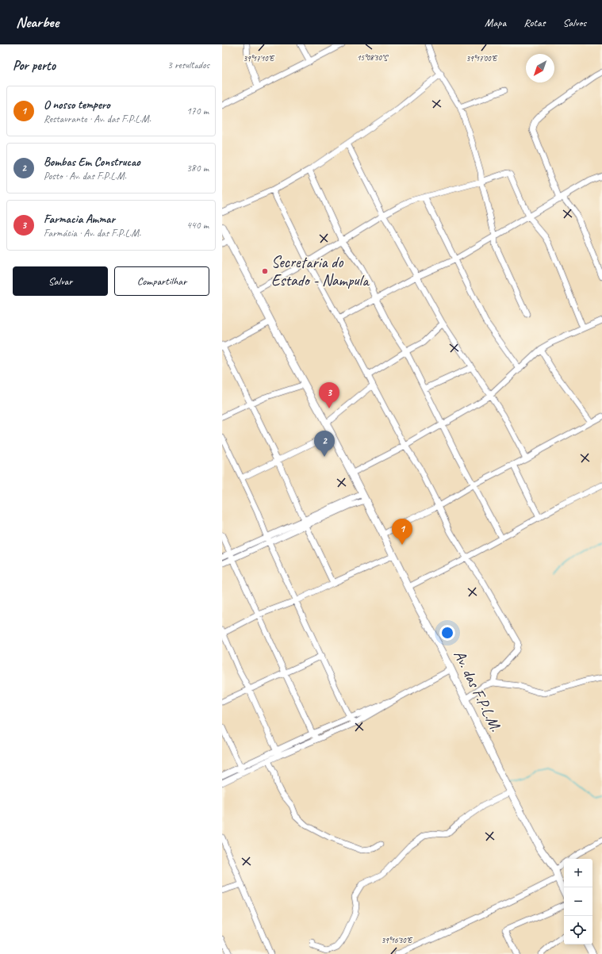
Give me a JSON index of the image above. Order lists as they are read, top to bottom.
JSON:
{
  "streets": {
    "main road": ["Av. das F.P.L.M."]
  },
  "places": ["Secretaria do Estado - Nampula"],
  "north": "bottom left",
  "page": {
    "header": "Nearbee",
    "nav": ["Mapa", "Rotas", "Salvos"],
    "heading": ["Por perto", "3 resultados"],
    "list": [
      {
        "mark": "1",
        "name": "O nosso tempero",
        "note": "Restaurante · Av. das F.P.L.M.",
        "value": "170 m"
      },
      {
        "mark": "2",
        "name": "Bombas Em Construcao",
        "note": "Posto · Av. das F.P.L.M.",
        "value": "380 m"
      },
      {
        "mark": "3",
        "name": "Farmacia Ammar",
        "note": "Farmácia · Av. das F.P.L.M.",
        "value": "440 m"
      }
    ],
    "buttons": ["Salvar", "Compartilhar"],
    "pins": ["3", "2", "1"],
    "map_buttons": ["+", "−"]
  },
  "coordinates": [
    "15°08'30\"S",
    "39°17'10\"E",
    "39°17'00\"E",
    "39°16'30\"E"
  ]
}
